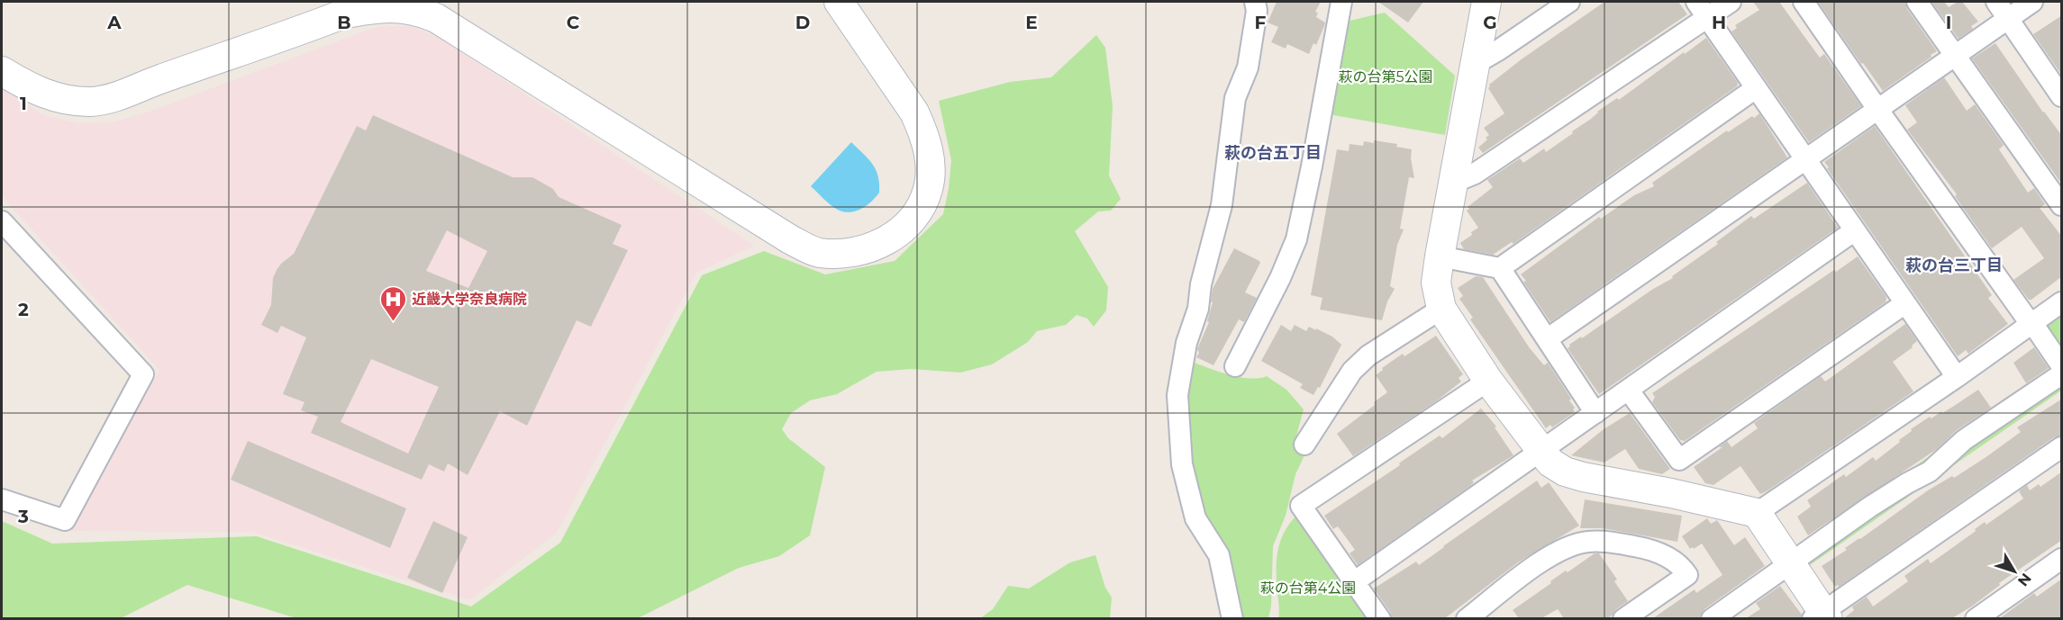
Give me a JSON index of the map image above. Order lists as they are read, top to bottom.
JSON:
{
  "districts": ["萩の台五丁目", "萩の台三丁目"],
  "parks": ["萩の台第5公園", "萩の台第4公園"],
  "places": {
    "hospital": ["近畿大学奈良病院"]
  },
  "north": "bottom right",
  "grid": {
    "columns": [
      "A",
      "B",
      "C",
      "D",
      "E",
      "F",
      "G",
      "H",
      "I"
    ],
    "rows": ["1", "2", "3"]
  }
}
